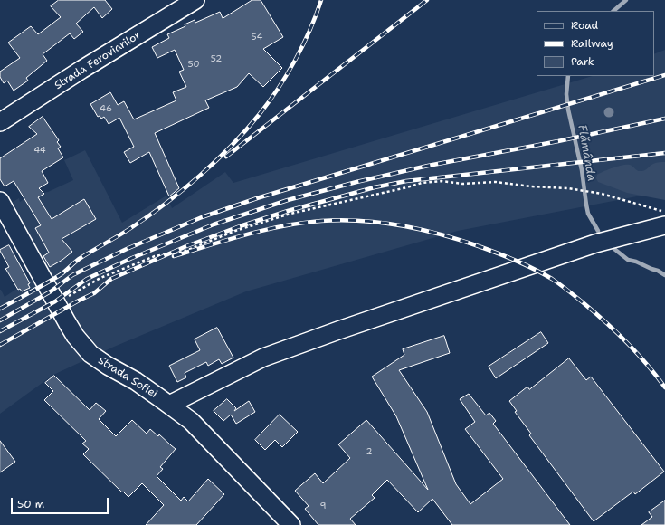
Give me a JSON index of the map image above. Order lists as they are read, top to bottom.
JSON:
{
  "streets": {
    "street": ["Strada Feroviarilor", "Strada Sofiei"]
  },
  "water": ["Flămânda"],
  "house_numbers": [
    "54",
    "52",
    "50",
    "46",
    "44",
    "2",
    "9"
  ],
  "legend": ["Road", "Railway", "Park"],
  "scale_bar": "50 m"
}
